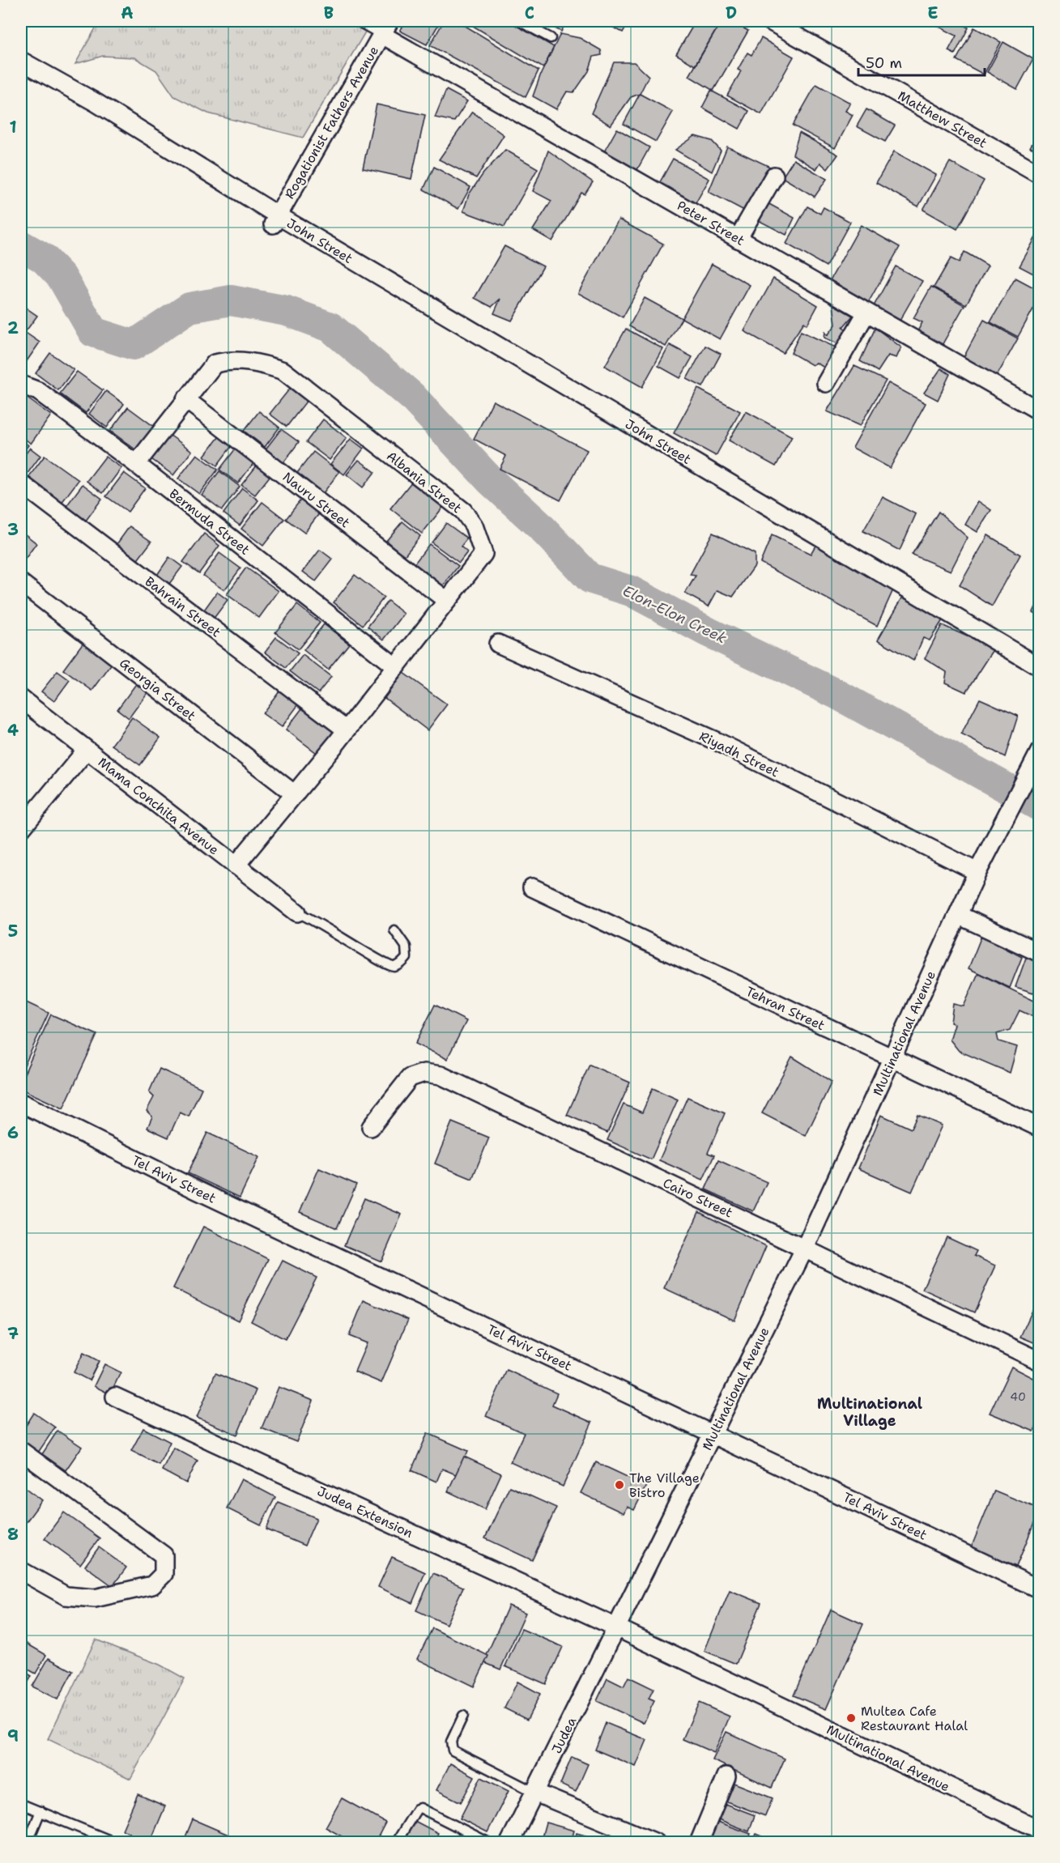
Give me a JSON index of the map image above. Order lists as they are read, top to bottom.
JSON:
{
  "streets": {
    "street": [
      "Matthew Street",
      "Rogationist Fathers Avenue",
      "Peter Street",
      "John Street",
      "Albania Street",
      "Nauru Street",
      "Bermuda Street",
      "Bahrain Street",
      "Georgia Street",
      "Riyadh Street",
      "Mama Conchita Avenue",
      "Tehran Street",
      "Multinational Avenue",
      "Tel Aviv Street",
      "Cairo Street",
      "Judea Extension",
      "Judea"
    ]
  },
  "crossings": [
    ["Rogationist Fathers Avenue", "Peter Street"],
    ["Rogationist Fathers Avenue", "John Street"],
    ["Albania Street", "Nauru Street"],
    ["Albania Street", "Bermuda Street"],
    ["Albania Street", "Bahrain Street"],
    ["Albania Street", "Georgia Street"],
    ["Albania Street", "Mama Conchita Avenue"],
    ["Riyadh Street", "Multinational Avenue"],
    ["Tehran Street", "Multinational Avenue"],
    ["Multinational Avenue", "Tel Aviv Street"],
    ["Multinational Avenue", "Cairo Street"],
    ["Multinational Avenue", "Judea Extension"],
    ["Multinational Avenue", "Judea"],
    ["Judea Extension", "Judea"]
  ],
  "districts": ["Multinational Village"],
  "water": ["Elon-Elon Creek"],
  "places": ["The Village Bistro", "Multea Cafe Restaurant Halal"],
  "house_numbers": ["40"],
  "scale_bar": "50 m",
  "grid": {
    "columns": [
      "A",
      "B",
      "C",
      "D",
      "E"
    ],
    "rows": [
      "1",
      "2",
      "3",
      "4",
      "5",
      "6",
      "7",
      "8",
      "9"
    ]
  }
}
